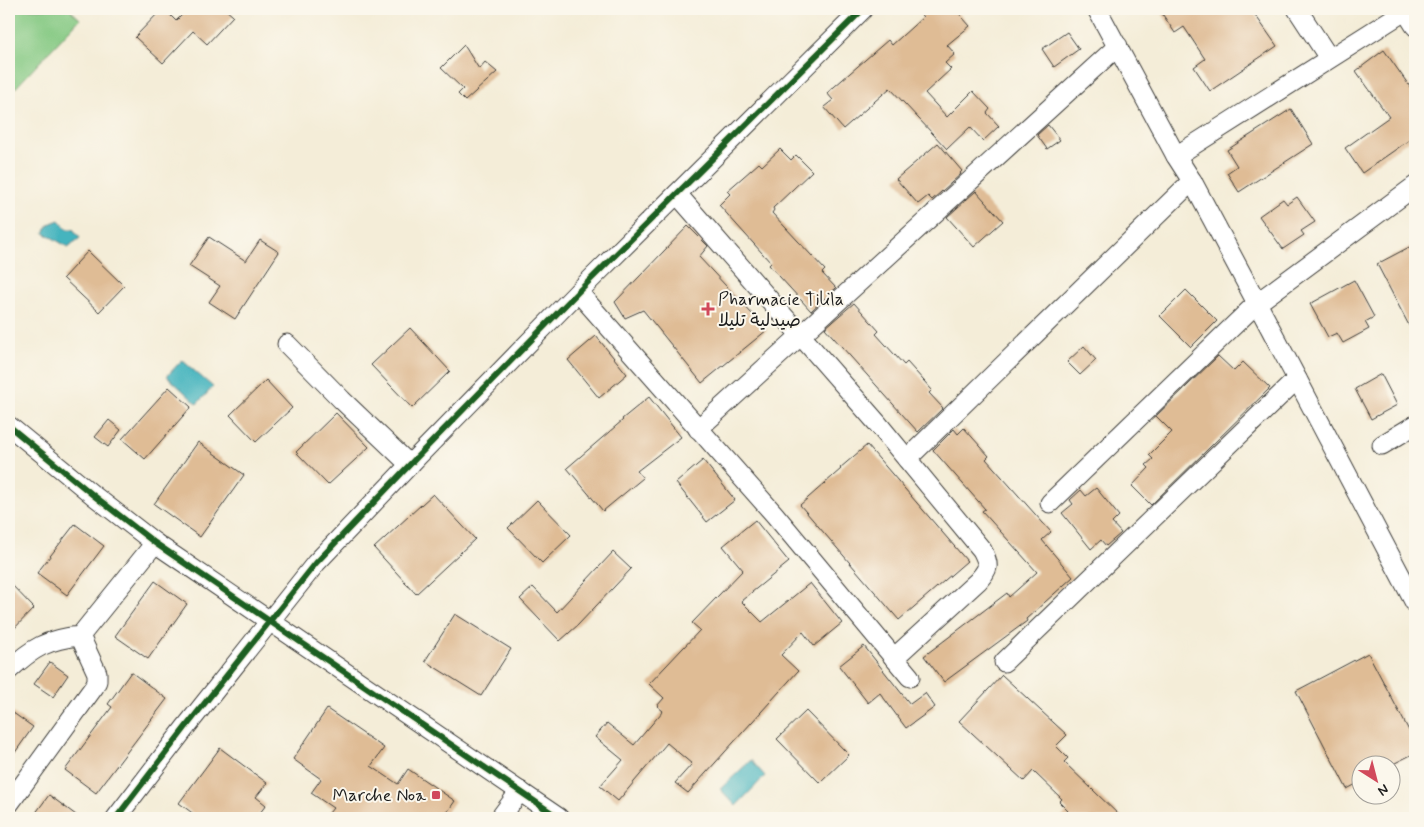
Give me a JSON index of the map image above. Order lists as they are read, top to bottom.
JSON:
{
  "places": {
    "health": ["Pharmacie Tilila صيدلية تليلا"],
    "transit": ["Marche Noa"]
  },
  "north": "bottom right"
}
